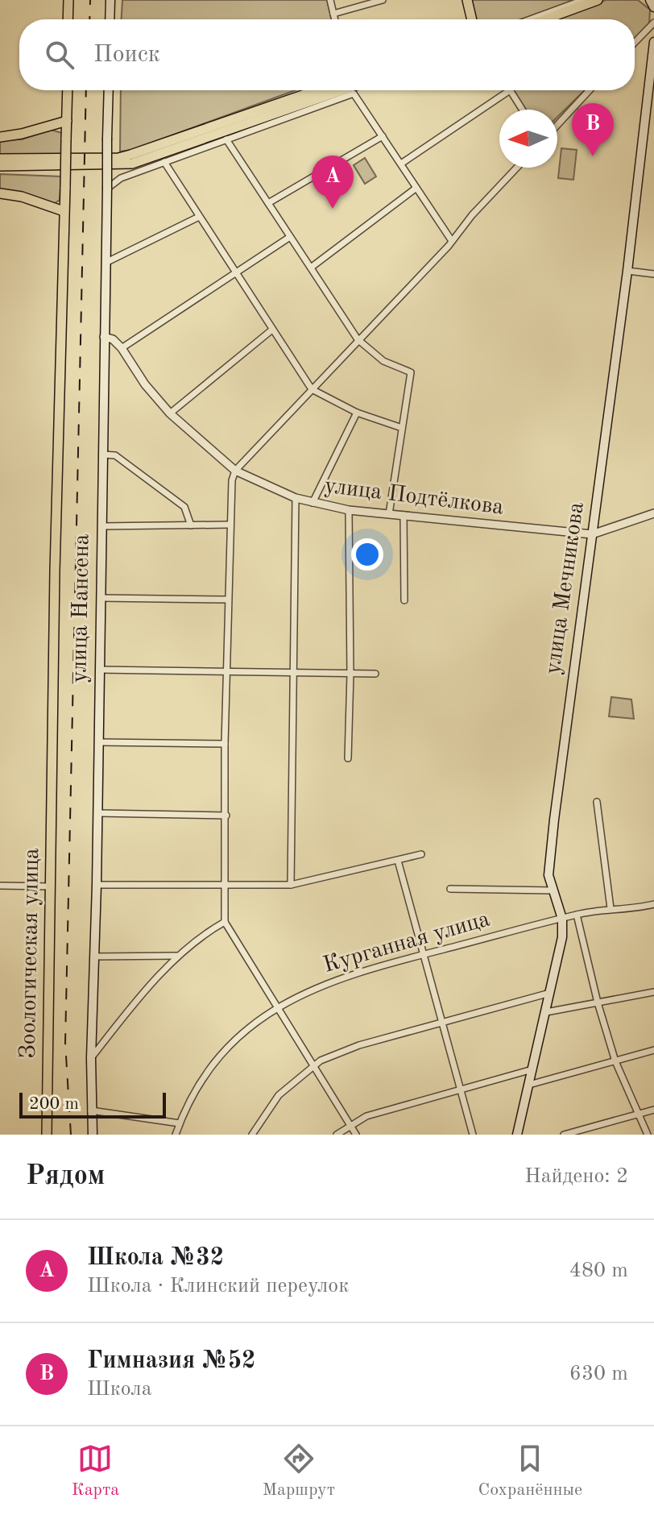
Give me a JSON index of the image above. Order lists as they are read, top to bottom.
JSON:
{
  "streets": {
    "main road": ["улица Мечникова", "улица Нансена", "Зоологическая улица"],
    "street": ["улица Подтёлкова", "Курганная улица"]
  },
  "crossings": [
    ["улица Подтёлкова", "улица Мечникова"],
    ["улица Подтёлкова", "улица Нансена"],
    ["улица Мечникова", "Курганная улица"],
    ["улица Нансена", "Зоологическая улица"]
  ],
  "scale_bar": "200 m",
  "north": "left",
  "page": {
    "search": "Поиск",
    "pins": ["B", "A"],
    "scale": "200 m",
    "heading": ["Рядом", "Найдено: 2"],
    "list": [
      {
        "mark": "A",
        "name": "Школа №32",
        "note": "Школа · Клинский переулок",
        "value": "480 m"
      },
      {
        "mark": "B",
        "name": "Гимназия №52",
        "note": "Школа",
        "value": "630 m"
      }
    ],
    "nav": ["Карта", "Маршрут", "Сохранённые"]
  }
}
